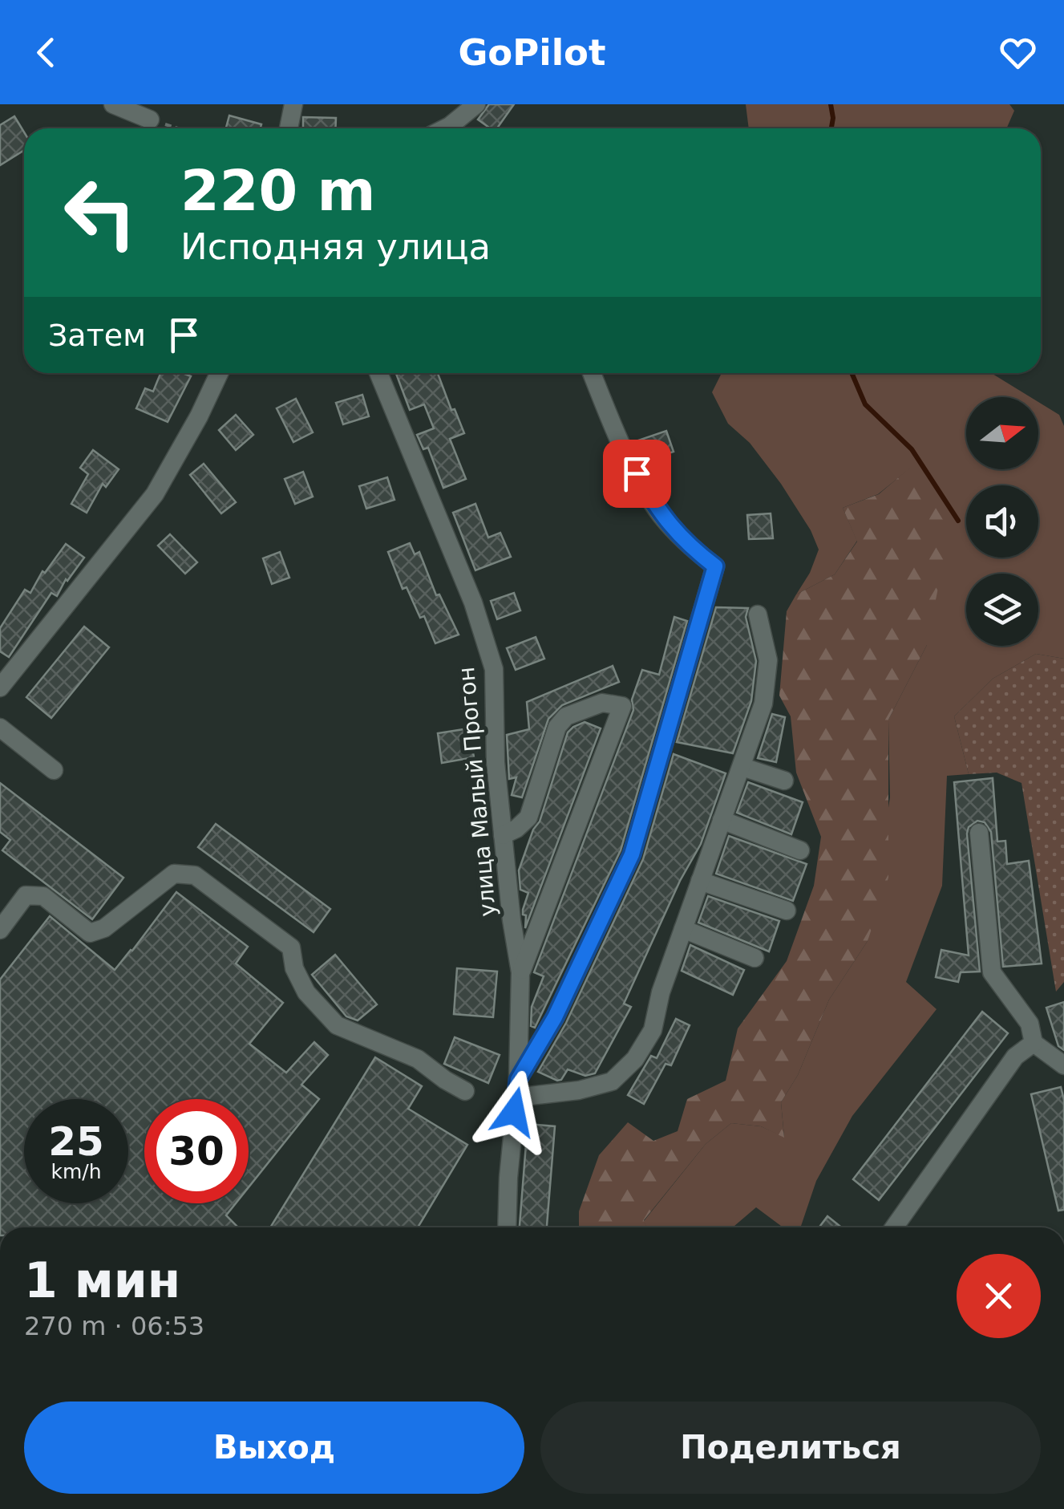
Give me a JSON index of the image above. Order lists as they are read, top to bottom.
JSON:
{
  "streets": {
    "street": ["улица Малый Прогон"]
  },
  "north": "right",
  "page": {
    "header": "GoPilot",
    "turn": ["220 m", "Исподняя улица"],
    "then": "Затем",
    "speed": "25 km/h",
    "limit": "30",
    "heading": ["1 мин", "270 m · 06:53"],
    "buttons": ["Выход", "Поделиться"]
  }
}
